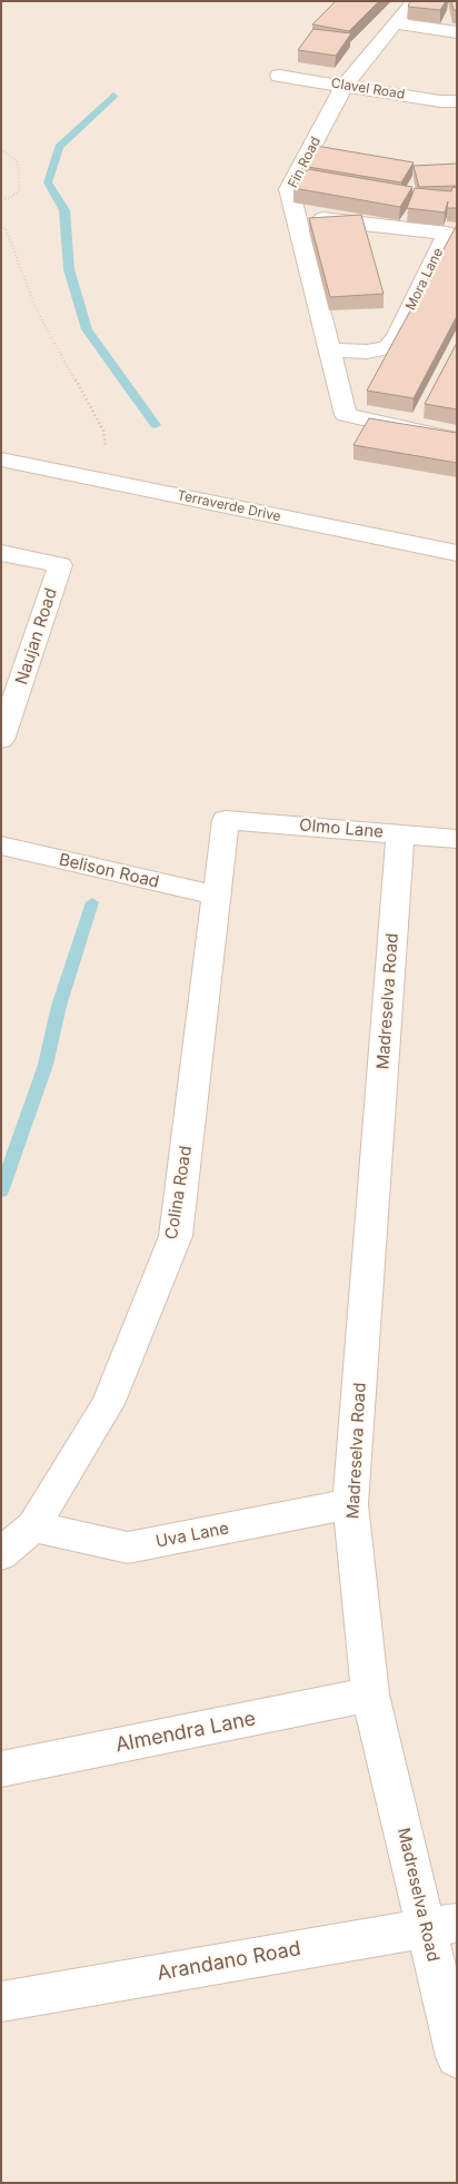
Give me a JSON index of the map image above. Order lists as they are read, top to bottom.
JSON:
{
  "streets": {
    "street": [
      "Clavel Road",
      "Fin Road",
      "Mora Lane",
      "Terraverde Drive",
      "Naujan Road",
      "Olmo Lane",
      "Belison Road",
      "Madreselva Road",
      "Colina Road",
      "Uva Lane",
      "Almendra Lane",
      "Arandano Road"
    ]
  },
  "crossings": [
    ["Clavel Road", "Fin Road"],
    ["Fin Road", "Mora Lane"],
    ["Olmo Lane", "Madreselva Road"],
    ["Olmo Lane", "Colina Road"],
    ["Belison Road", "Colina Road"],
    ["Madreselva Road", "Uva Lane"],
    ["Madreselva Road", "Almendra Lane"],
    ["Madreselva Road", "Arandano Road"],
    ["Colina Road", "Uva Lane"]
  ]
}
